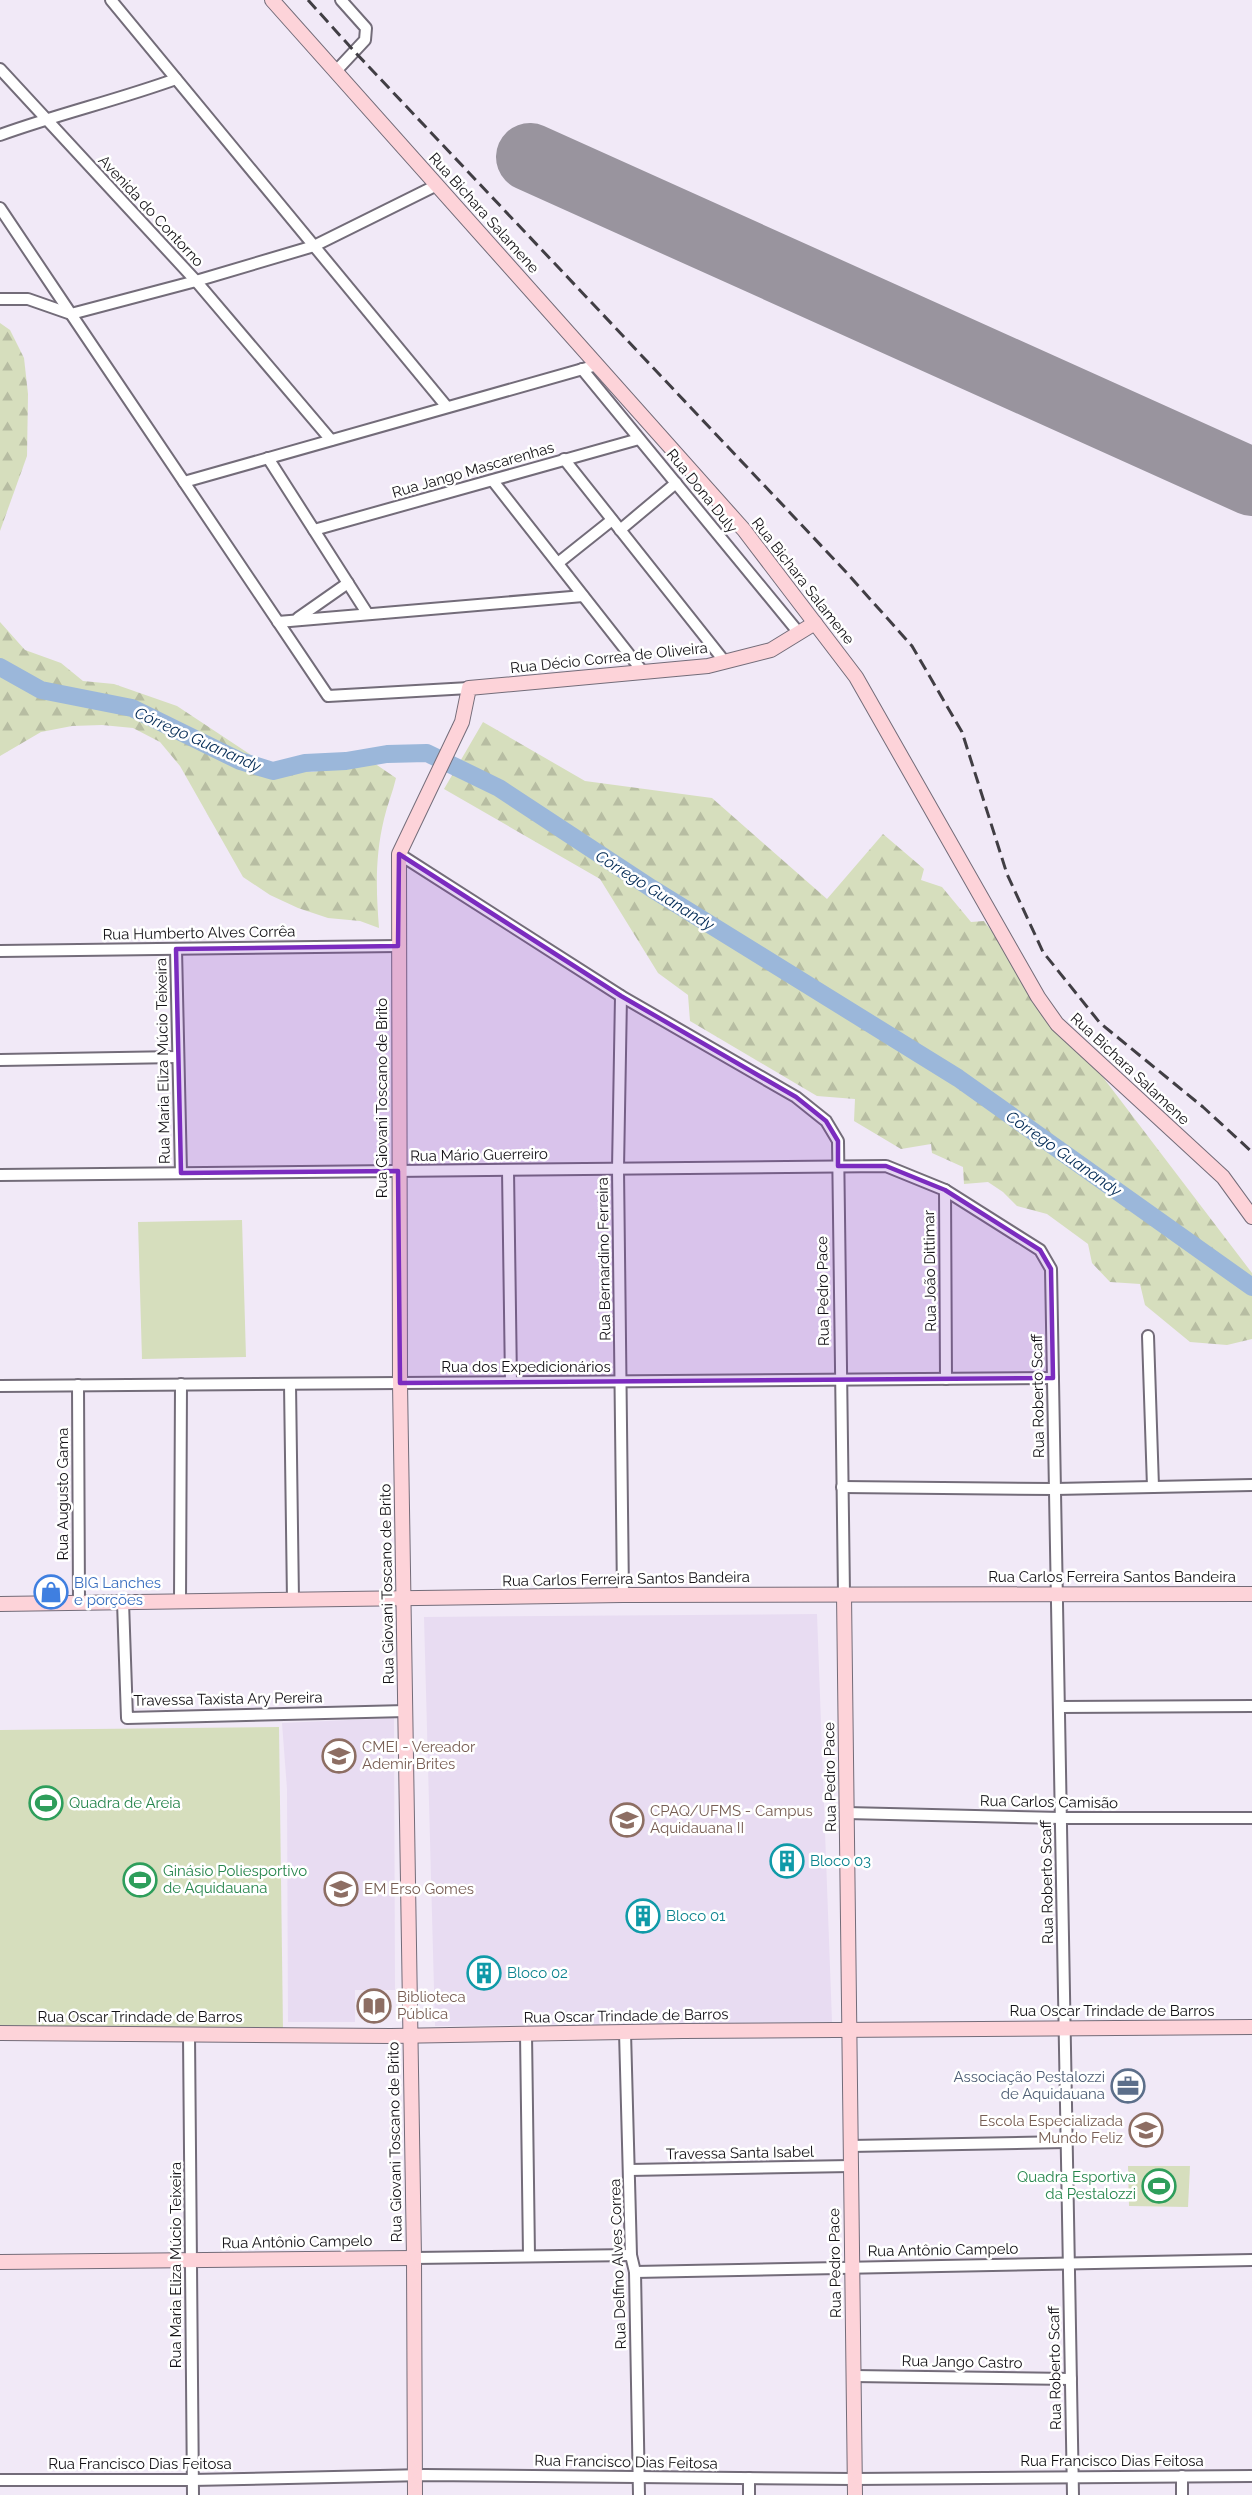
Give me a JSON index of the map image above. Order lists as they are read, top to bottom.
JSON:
{
  "streets": {
    "main road": [
      "Rua Bichara Salamene",
      "Rua Décio Correa de Oliveira",
      "Rua Giovani Toscano de Brito",
      "Rua Pedro Pace",
      "Rua Carlos Ferreira Santos Bandeira",
      "Rua Oscar Trindade de Barros",
      "Rua Antônio Campelo"
    ],
    "street": [
      "Avenida do Contorno",
      "Rua Jango Mascarenhas",
      "Rua Dona Duly",
      "Rua Humberto Alves Corrêa",
      "Rua Maria Eliza Múcio Teixeira",
      "Rua Mário Guerreiro",
      "Rua Bernardino Ferreira",
      "Rua João Dittimar",
      "Rua dos Expedicionários",
      "Rua Roberto Scaff",
      "Rua Augusto Gama",
      "Travessa Taxista Ary Pereira",
      "Rua Carlos Camisão",
      "Travessa Santa Isabel",
      "Rua Delfino Alves Correa",
      "Rua Jango Castro",
      "Rua Francisco Dias Feitosa"
    ]
  },
  "crossings": [
    ["Rua Bichara Salamene", "Rua Décio Correa de Oliveira"],
    ["Rua Jango Mascarenhas", "Rua Dona Duly"],
    ["Rua Dona Duly", "Rua Décio Correa de Oliveira"],
    ["Rua Décio Correa de Oliveira", "Rua Giovani Toscano de Brito"],
    ["Rua Humberto Alves Corrêa", "Rua Maria Eliza Múcio Teixeira"],
    ["Rua Humberto Alves Corrêa", "Rua Giovani Toscano de Brito"],
    ["Rua Maria Eliza Múcio Teixeira", "Rua Mário Guerreiro"],
    ["Rua Maria Eliza Múcio Teixeira", "Rua Oscar Trindade de Barros"],
    ["Rua Maria Eliza Múcio Teixeira", "Rua Antônio Campelo"],
    ["Rua Maria Eliza Múcio Teixeira", "Rua Francisco Dias Feitosa"],
    ["Rua Giovani Toscano de Brito", "Rua Mário Guerreiro"],
    ["Rua Giovani Toscano de Brito", "Rua Pedro Pace"],
    ["Rua Giovani Toscano de Brito", "Rua dos Expedicionários"],
    ["Rua Giovani Toscano de Brito", "Rua Carlos Ferreira Santos Bandeira"],
    ["Rua Giovani Toscano de Brito", "Travessa Taxista Ary Pereira"],
    ["Rua Giovani Toscano de Brito", "Rua Oscar Trindade de Barros"],
    ["Rua Giovani Toscano de Brito", "Rua Antônio Campelo"],
    ["Rua Giovani Toscano de Brito", "Rua Francisco Dias Feitosa"],
    ["Rua Mário Guerreiro", "Rua Bernardino Ferreira"],
    ["Rua Mário Guerreiro", "Rua João Dittimar"],
    ["Rua Mário Guerreiro", "Rua Pedro Pace"],
    ["Rua Bernardino Ferreira", "Rua Pedro Pace"],
    ["Rua Bernardino Ferreira", "Rua dos Expedicionários"],
    ["Rua Bernardino Ferreira", "Rua Carlos Ferreira Santos Bandeira"],
    ["Rua João Dittimar", "Rua dos Expedicionários"],
    ["Rua João Dittimar", "Rua Roberto Scaff"],
    ["Rua Pedro Pace", "Rua dos Expedicionários"],
    ["Rua Pedro Pace", "Rua Carlos Ferreira Santos Bandeira"],
    ["Rua Pedro Pace", "Rua Carlos Camisão"],
    ["Rua Pedro Pace", "Rua Oscar Trindade de Barros"],
    ["Rua Pedro Pace", "Travessa Santa Isabel"],
    ["Rua Pedro Pace", "Rua Antônio Campelo"],
    ["Rua Pedro Pace", "Rua Jango Castro"],
    ["Rua Pedro Pace", "Rua Francisco Dias Feitosa"],
    ["Rua dos Expedicionários", "Rua Roberto Scaff"],
    ["Rua dos Expedicionários", "Rua Augusto Gama"],
    ["Rua Roberto Scaff", "Rua Carlos Ferreira Santos Bandeira"],
    ["Rua Roberto Scaff", "Rua Carlos Camisão"],
    ["Rua Roberto Scaff", "Rua Oscar Trindade de Barros"],
    ["Rua Roberto Scaff", "Rua Antônio Campelo"],
    ["Rua Roberto Scaff", "Rua Jango Castro"],
    ["Rua Roberto Scaff", "Rua Francisco Dias Feitosa"],
    ["Rua Augusto Gama", "Rua Carlos Ferreira Santos Bandeira"],
    ["Rua Carlos Ferreira Santos Bandeira", "Travessa Taxista Ary Pereira"],
    ["Rua Oscar Trindade de Barros", "Rua Delfino Alves Correa"],
    ["Travessa Santa Isabel", "Rua Delfino Alves Correa"],
    ["Rua Antônio Campelo", "Rua Delfino Alves Correa"],
    ["Rua Delfino Alves Correa", "Rua Francisco Dias Feitosa"]
  ],
  "water": ["Córrego Guanandy"],
  "places": {
    "shop": ["BIG Lanches e porções"],
    "school or university": [
      "CMEI - Vereador Ademir Brites",
      "CPAQ/UFMS - Campus Aquidauana II",
      "EM Erso Gomes",
      "Escola Especializada Mundo Feliz"
    ],
    "sports": ["Quadra de Areia", "Ginásio Poliesportivo de Aquidauana", "Quadra Esportiva da Pestalozzi"],
    "building": ["Bloco 03", "Bloco 01", "Bloco 02"],
    "library": ["Biblioteca Pública"],
    "office": ["Associação Pestalozzi de Aquidauana"]
  }
}
